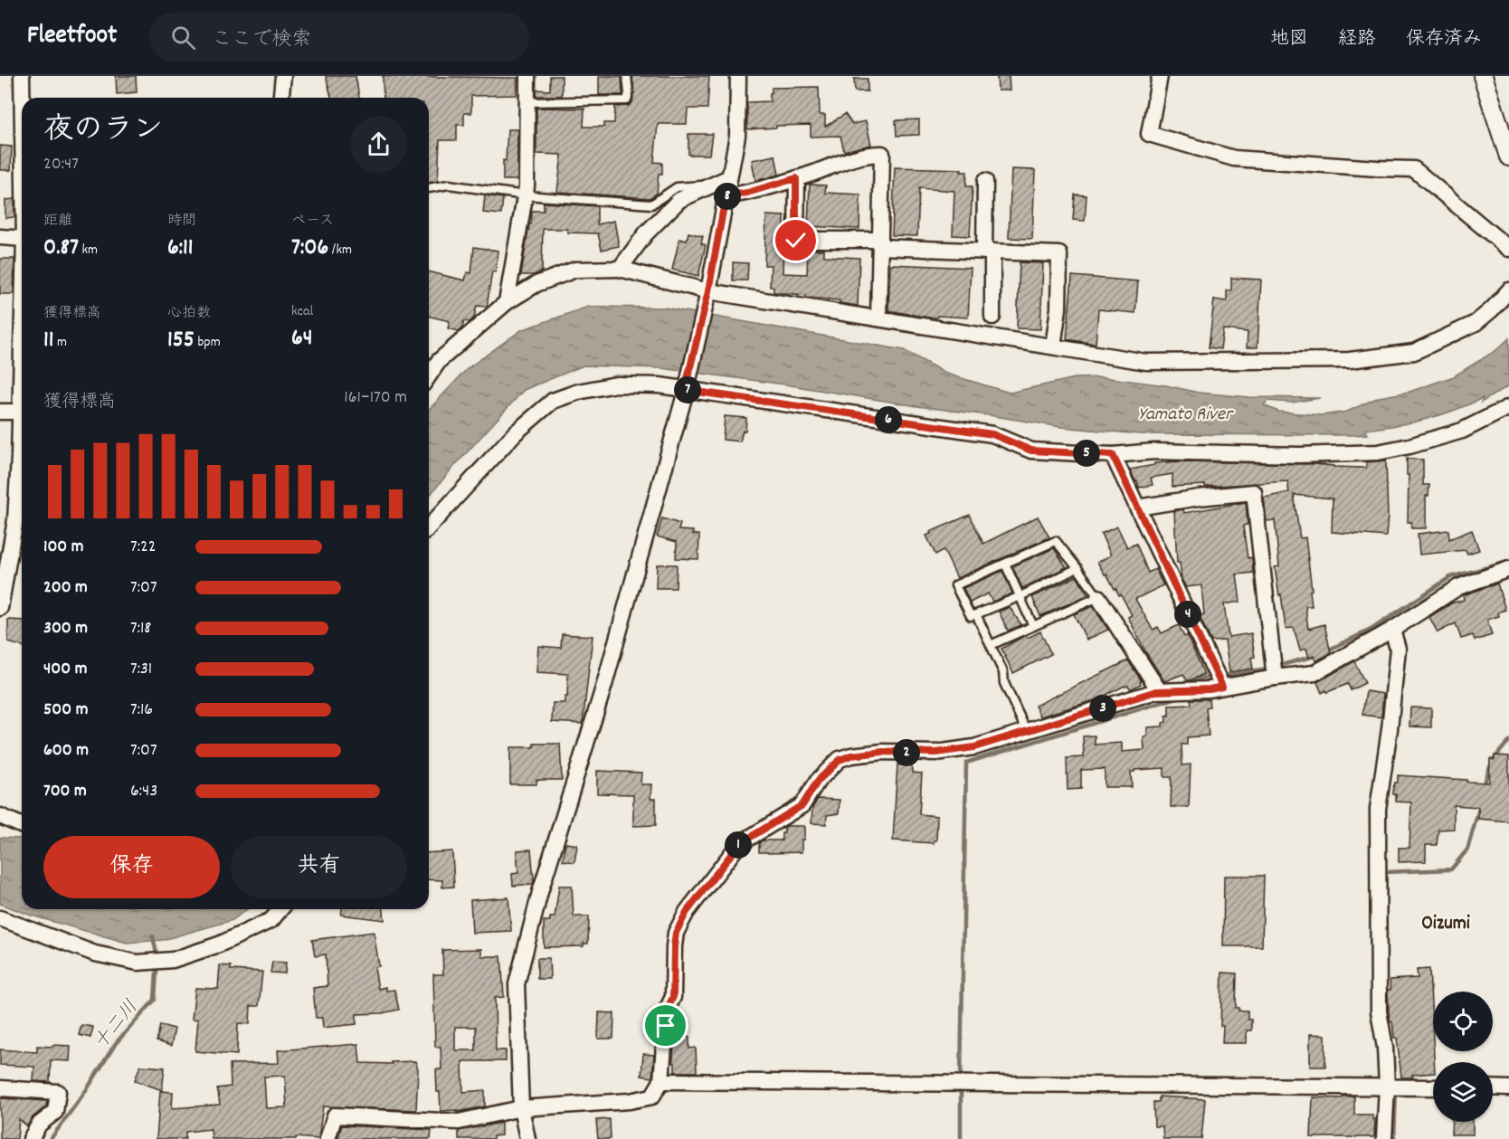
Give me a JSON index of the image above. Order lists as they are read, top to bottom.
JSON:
{
  "districts": ["Oizumi"],
  "water": ["Yamato River", "十二川"],
  "page": {
    "header": "Fleetfoot",
    "search": "ここで検索",
    "nav": ["地図", "経路", "保存済み"],
    "heading": ["夜のラン", "20:47"],
    "pins": [
      "8",
      "7",
      "6",
      "5",
      "4",
      "3",
      "2",
      "1"
    ],
    "stats": [
      ["距離", "0.87 km"],
      ["時間", "6:11"],
      ["ペース", "7:06 /km"],
      ["獲得標高", "11 m"],
      ["心拍数", "155 bpm"],
      ["kcal", "64"]
    ],
    "chart": ["獲得標高", "161–170 m"],
    "list": [
      {
        "name": "100 m",
        "note": "7:22"
      },
      {
        "name": "200 m",
        "note": "7:07"
      },
      {
        "name": "300 m",
        "note": "7:18"
      },
      {
        "name": "400 m",
        "note": "7:31"
      },
      {
        "name": "500 m",
        "note": "7:16"
      },
      {
        "name": "600 m",
        "note": "7:07"
      },
      {
        "name": "700 m",
        "note": "6:43"
      }
    ],
    "buttons": ["保存", "共有"]
  }
}
